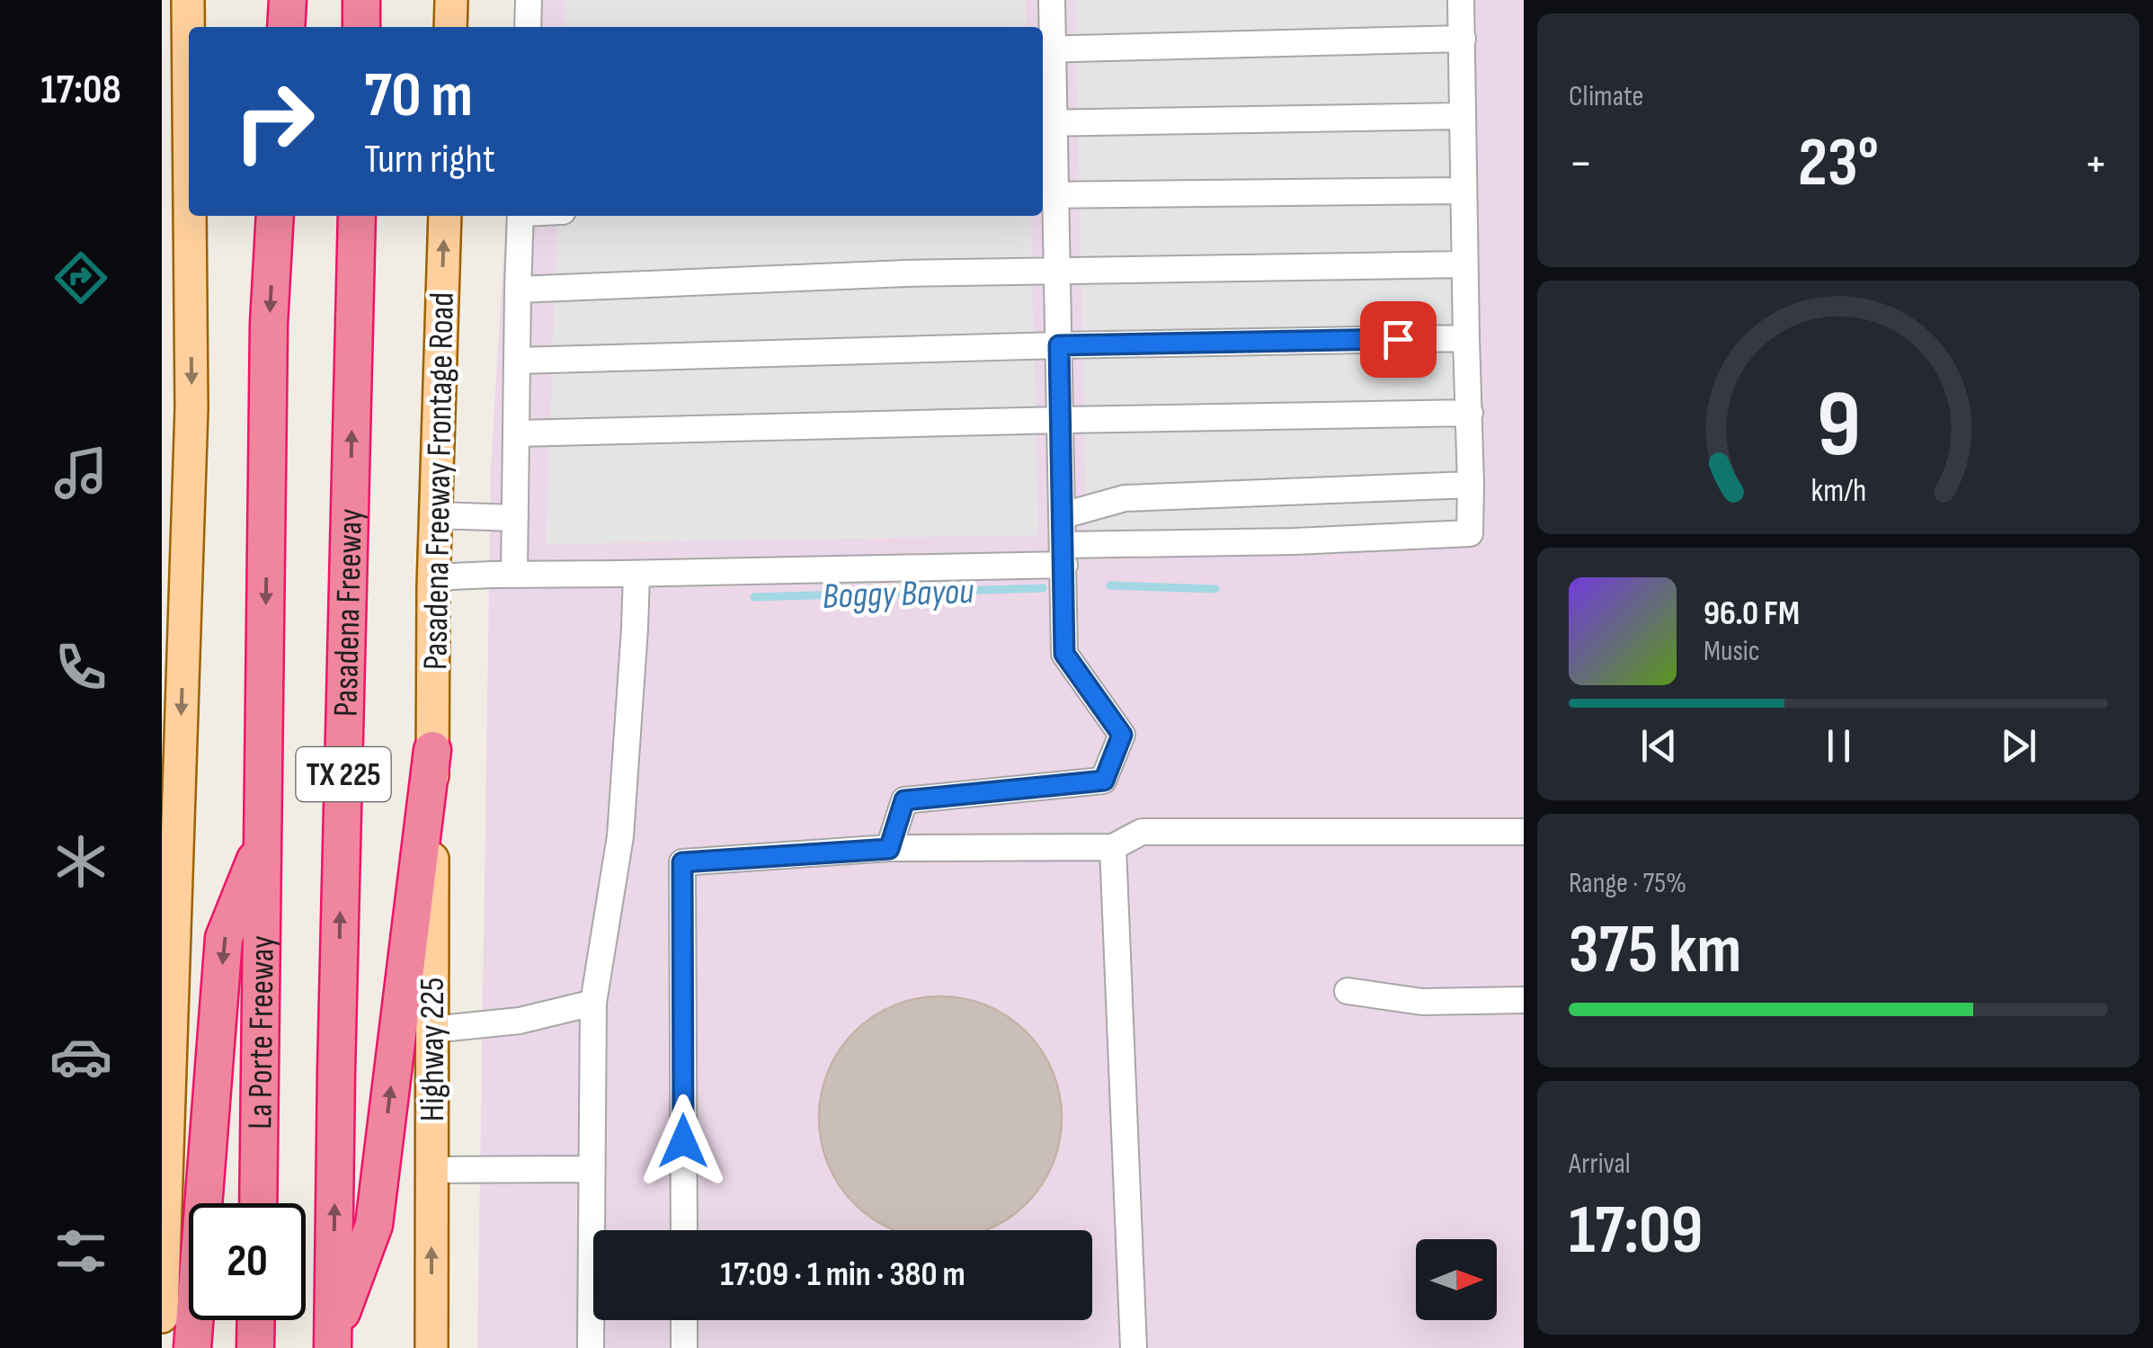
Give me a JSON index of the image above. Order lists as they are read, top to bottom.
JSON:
{
  "streets": {
    "highway": ["Pasadena Freeway", "TX 225", "La Porte Freeway"],
    "main road": ["Pasadena Freeway Frontage Road", "Highway 225"]
  },
  "crossings": [
    ["Pasadena Freeway Frontage Road", "Highway 225"],
    ["TX 225", "La Porte Freeway"]
  ],
  "water": ["Boggy Bayou"],
  "north": "right",
  "page": {
    "tabs": "17:08",
    "tile": [
      "Climate",
      ["Range · 75%", "375 km"],
      ["Arrival", "17:09"]
    ],
    "turn": ["70 m", "Turn right"],
    "heat": ["−", "23°", "+"],
    "song": ["96.0 FM", "Music"],
    "limit": "20",
    "trip": "17:09 · 1 min · 380 m",
    "gauge": ["9", "km/h"]
  }
}
